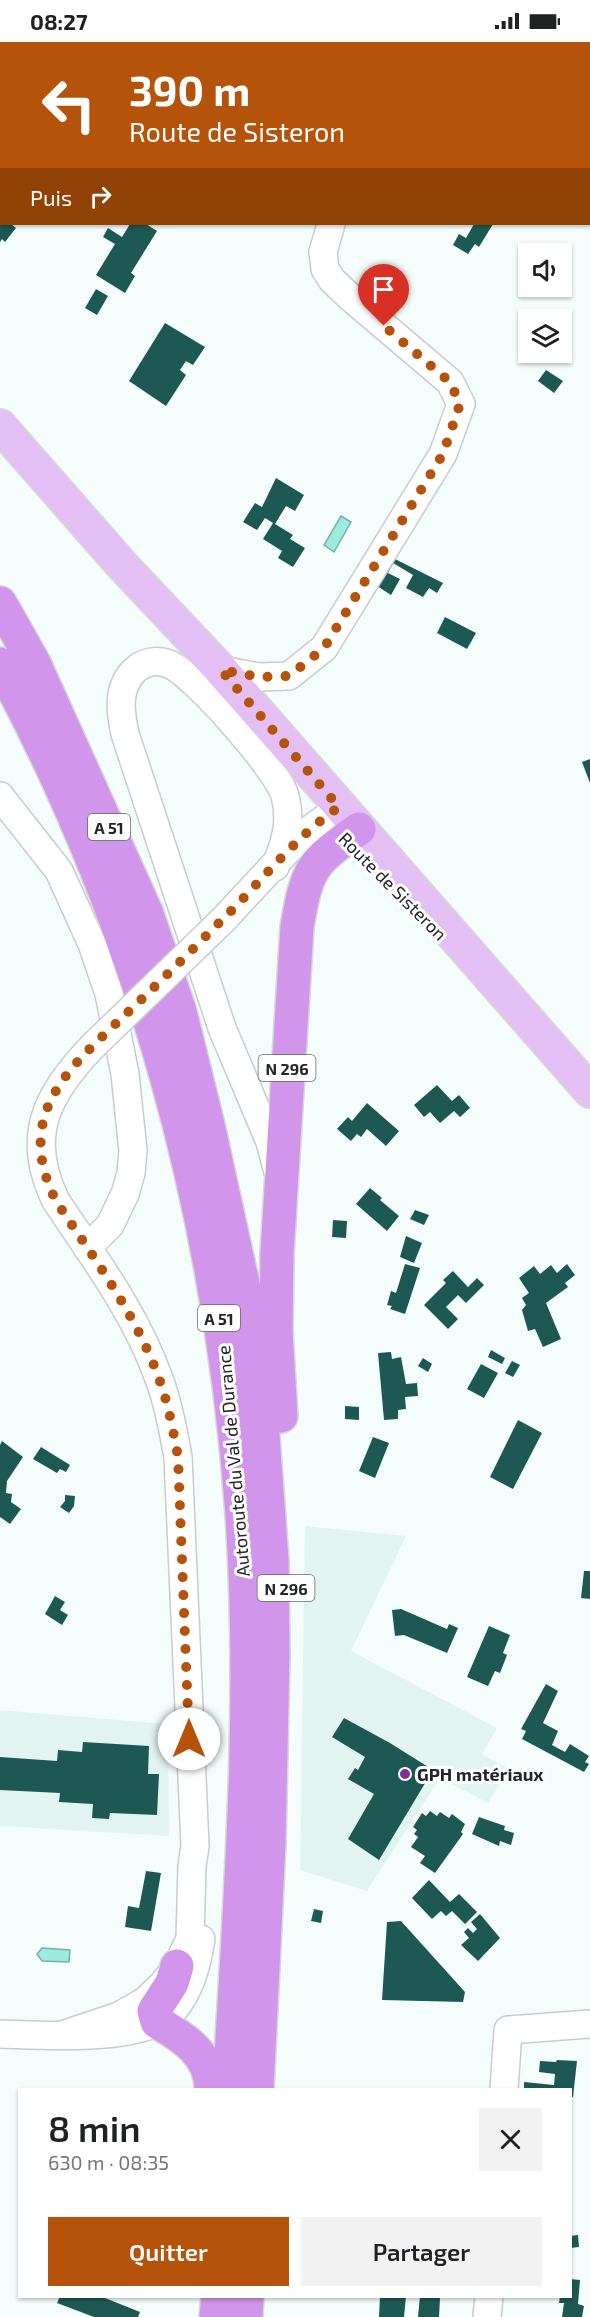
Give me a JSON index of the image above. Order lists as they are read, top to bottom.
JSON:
{
  "streets": {
    "highway": ["A 51", "N 296", "Autoroute du Val de Durance"],
    "main road": ["Route de Sisteron"]
  },
  "crossings": [
    ["Route de Sisteron", "N 296"],
    ["N 296", "Autoroute du Val de Durance"]
  ],
  "places": ["GPH matériaux"],
  "page": {
    "status": "08:27",
    "turn": ["390 m", "Route de Sisteron"],
    "then": "Puis",
    "heading": ["8 min", "630 m · 08:35"],
    "buttons": ["Quitter", "Partager"]
  }
}
